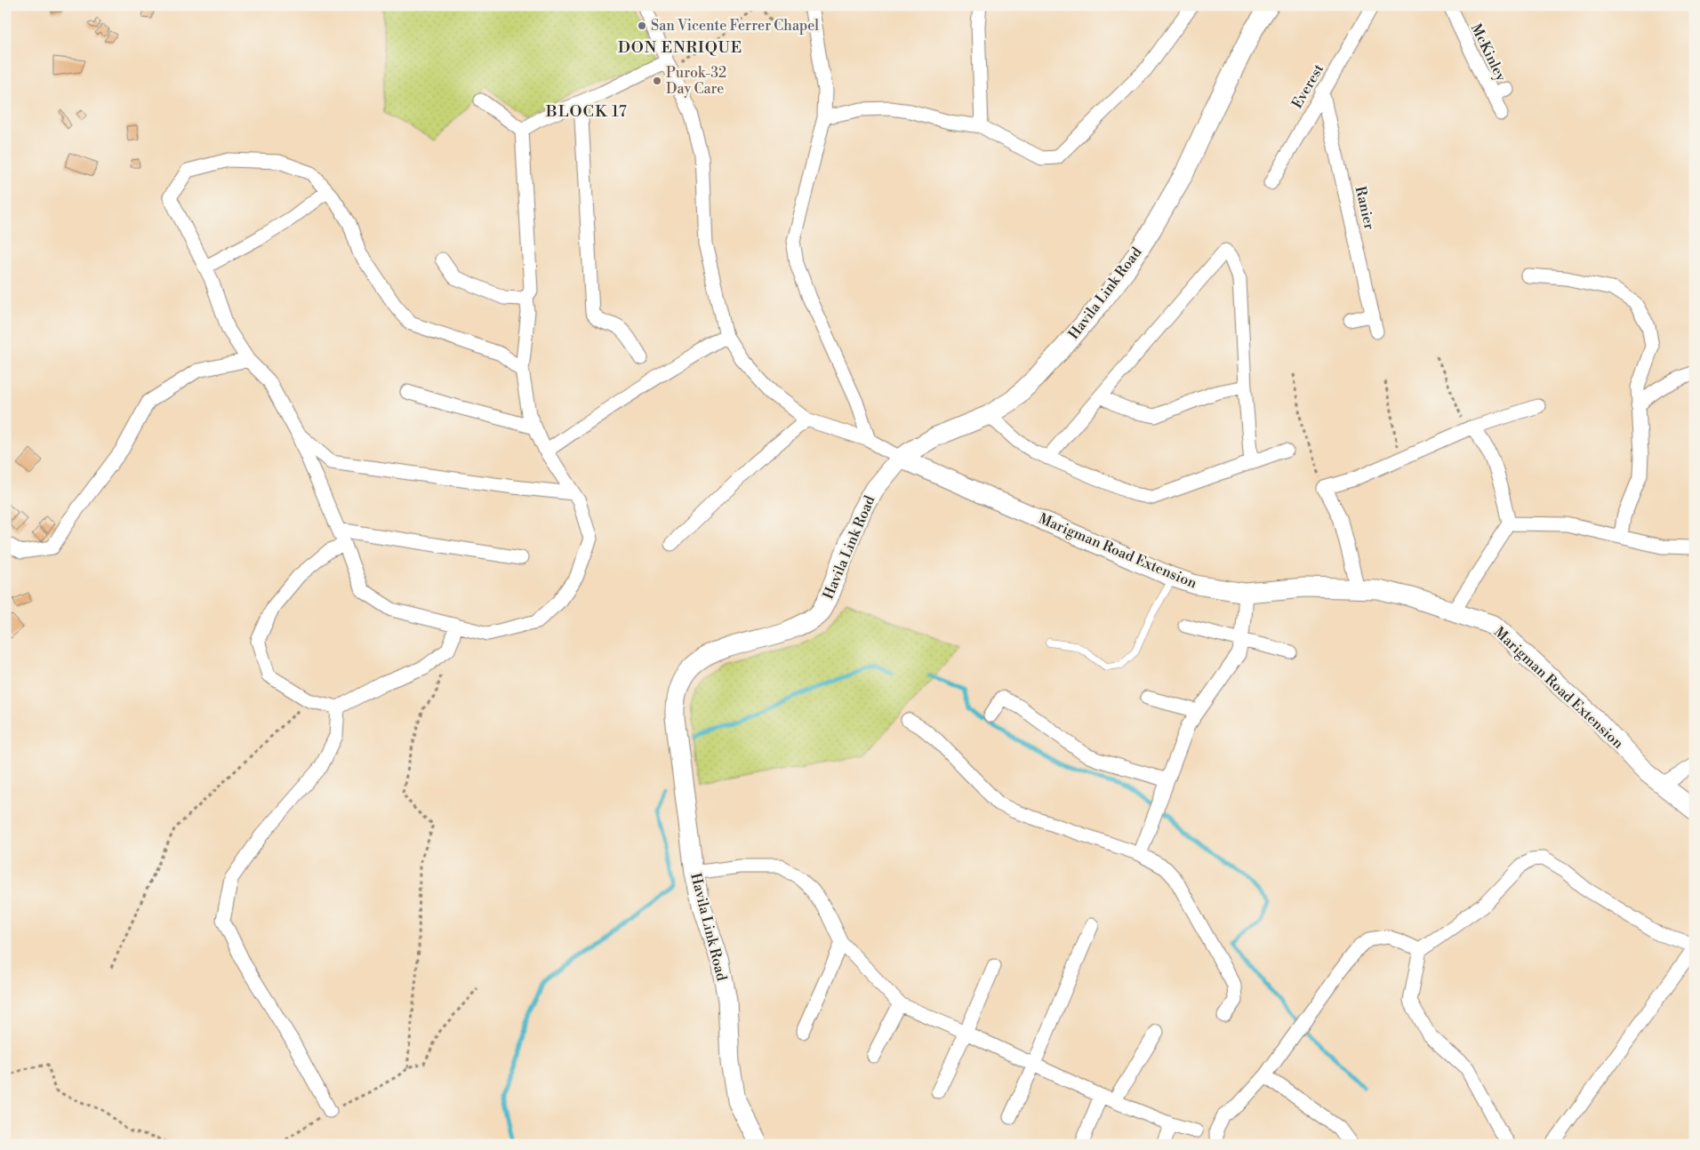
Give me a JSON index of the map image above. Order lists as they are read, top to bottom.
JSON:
{
  "streets": {
    "street": [
      "McKinley",
      "Everest",
      "Ranier",
      "Havila Link Road",
      "Marigman Road Extension"
    ]
  },
  "crossings": [
    ["Everest", "Ranier"],
    ["Havila Link Road", "Marigman Road Extension"]
  ],
  "districts": ["DON ENRIQUE", "BLOCK 17"],
  "places": ["San Vicente Ferrer Chapel", "Purok-32 Day Care"]
}
